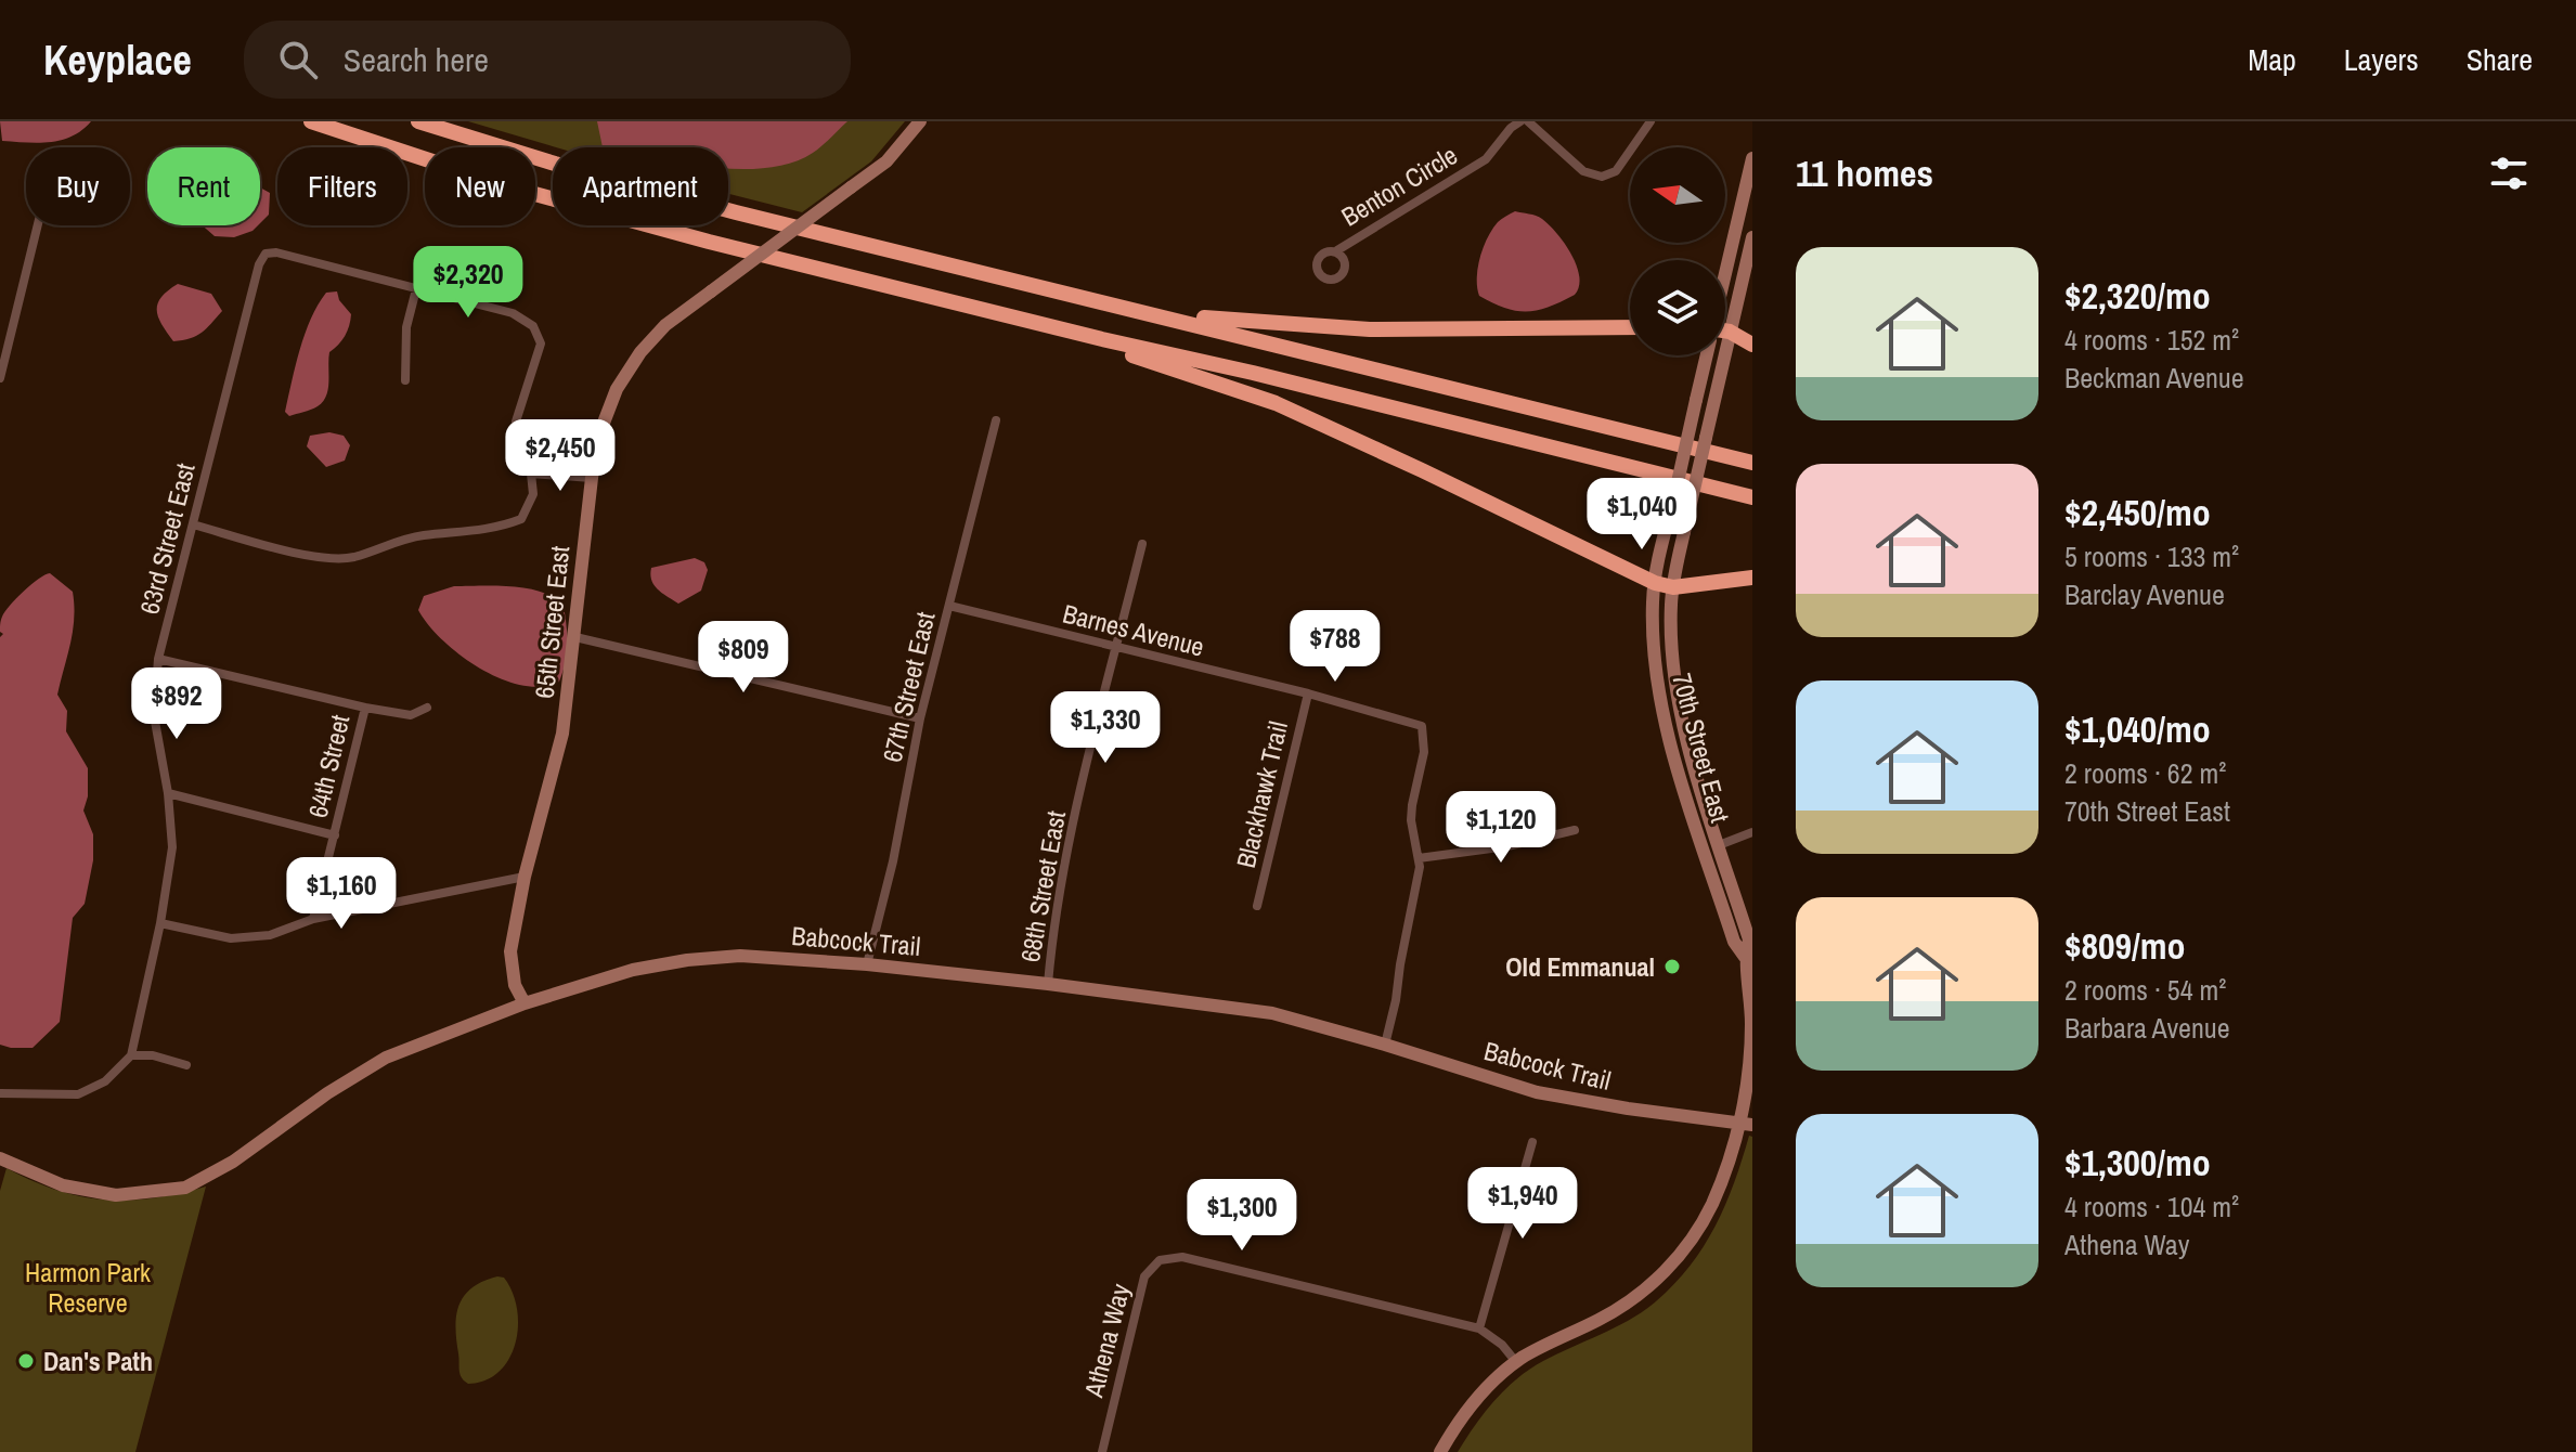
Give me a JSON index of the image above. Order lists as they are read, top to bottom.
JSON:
{
  "streets": {
    "street": [
      "Benton Circle",
      "63rd Street East",
      "65th Street East",
      "Barnes Avenue",
      "67th Street East",
      "70th Street East",
      "64th Street",
      "Blackhawk Trail",
      "68th Street East",
      "Babcock Trail",
      "Athena Way"
    ]
  },
  "crossings": [
    ["65th Street East", "Babcock Trail"],
    ["Barnes Avenue", "67th Street East"],
    ["Barnes Avenue", "Blackhawk Trail"],
    ["Barnes Avenue", "68th Street East"],
    ["67th Street East", "Babcock Trail"],
    ["70th Street East", "Babcock Trail"],
    ["70th Street East", "Athena Way"],
    ["68th Street East", "Babcock Trail"]
  ],
  "parks": ["Harmon Park Reserve"],
  "places": ["Old Emmanual", "Dan's Path"],
  "north": "left",
  "page": {
    "header": "Keyplace",
    "search": "Search here",
    "nav": ["Map", "Layers", "Share"],
    "heading": "11 homes",
    "chip": [
      "Buy",
      "Rent",
      "Filters",
      "New",
      "Apartment"
    ],
    "list": [
      {
        "name": "$2,320/mo",
        "note": "4 rooms · 152 m² · Beckman Avenue"
      },
      {
        "name": "$2,450/mo",
        "note": "5 rooms · 133 m² · Barclay Avenue"
      },
      {
        "name": "$1,040/mo",
        "note": "2 rooms · 62 m² · 70th Street East"
      },
      {
        "name": "$809/mo",
        "note": "2 rooms · 54 m² · Barbara Avenue"
      },
      {
        "name": "$1,300/mo",
        "note": "4 rooms · 104 m² · Athena Way"
      }
    ],
    "price": [
      "$2,320",
      "$2,450",
      "$1,040",
      "$788",
      "$809",
      "$892",
      "$1,330",
      "$1,120",
      "$1,160",
      "$1,940",
      "$1,300"
    ]
  }
}
